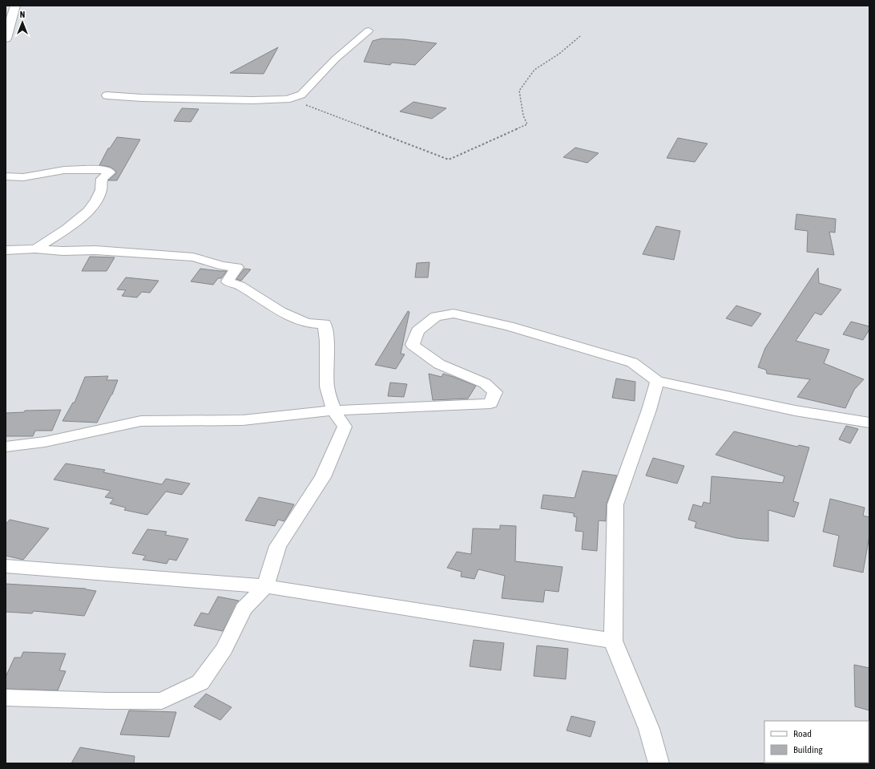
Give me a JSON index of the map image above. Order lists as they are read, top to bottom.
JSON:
{
  "legend": ["Road", "Building"],
  "north": "top"
}
